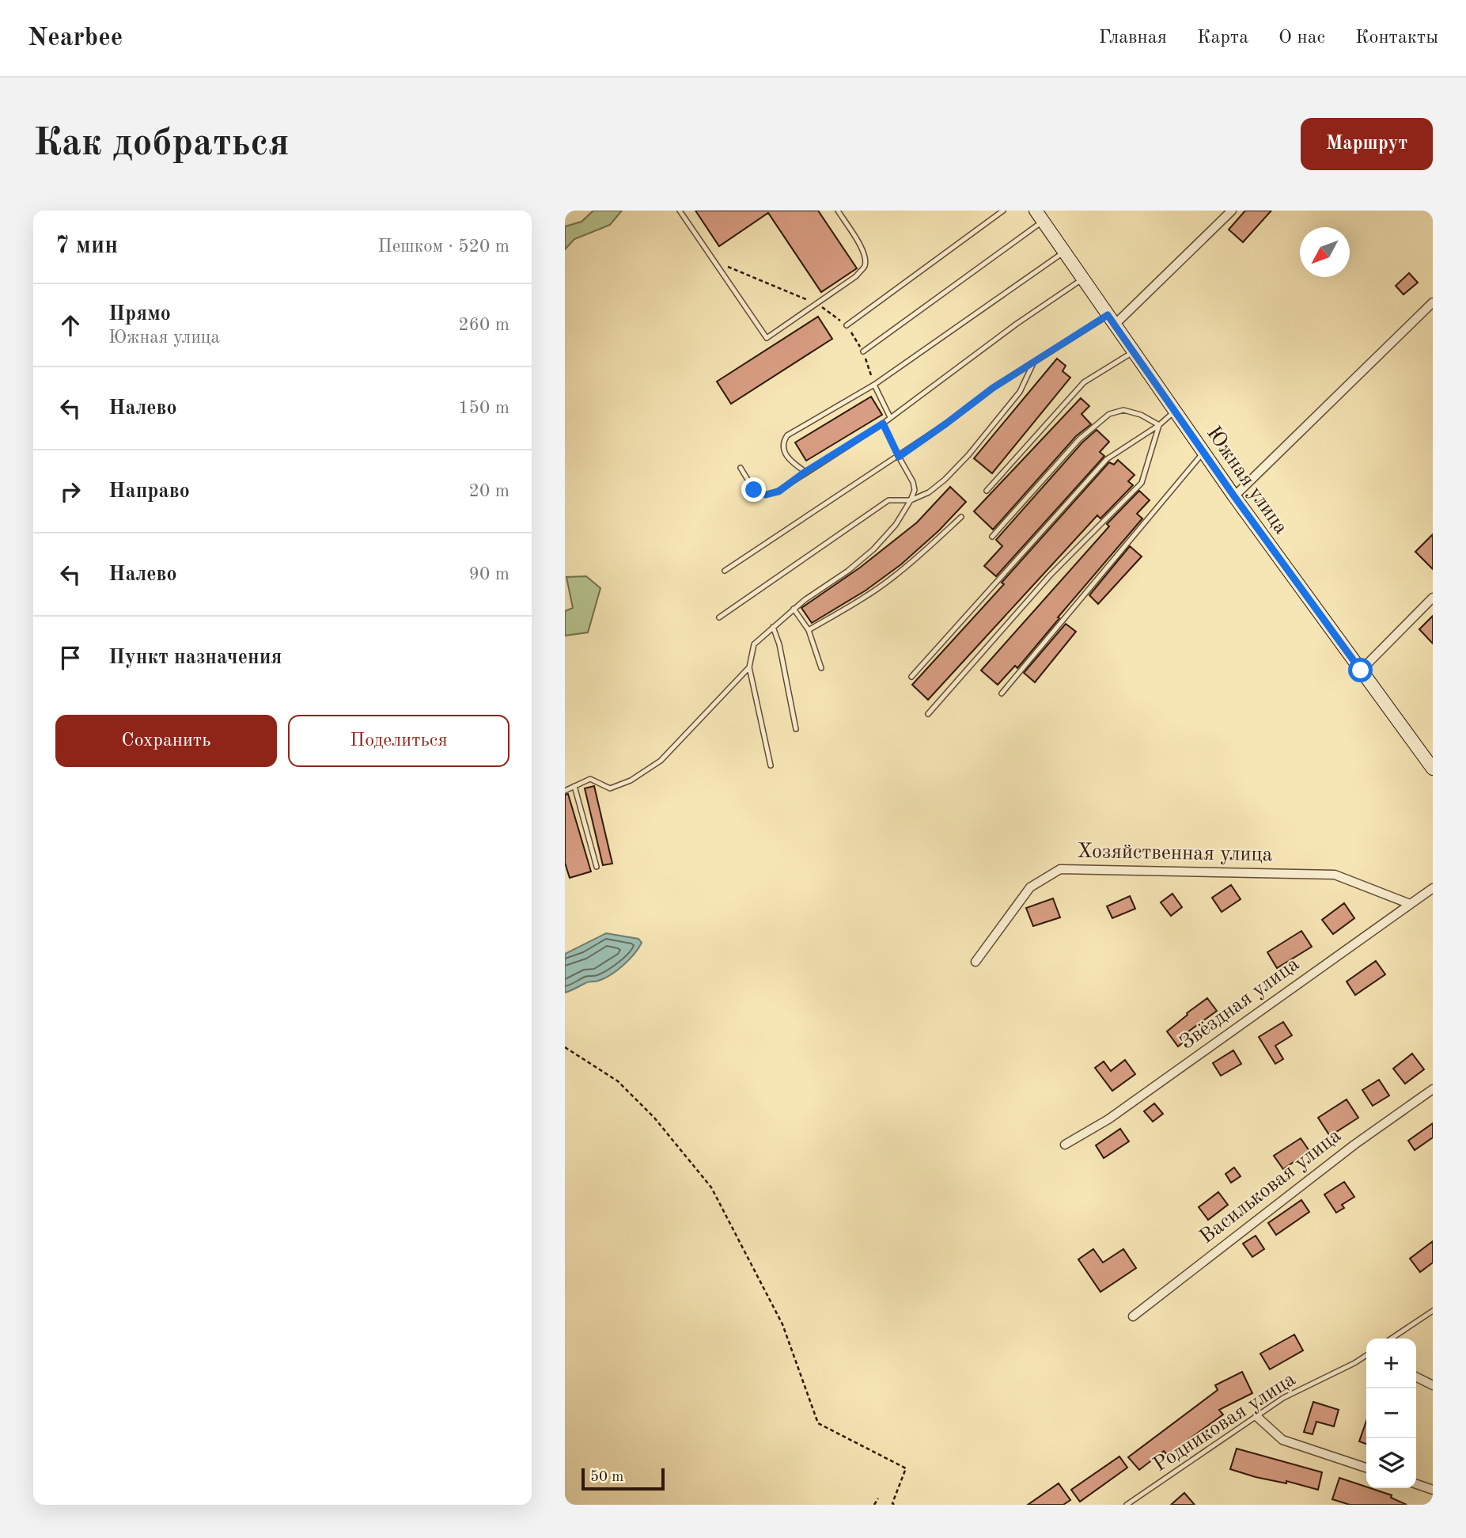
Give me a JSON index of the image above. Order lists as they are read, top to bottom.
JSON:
{
  "streets": {
    "street": [
      "Южная улица",
      "Хозяйственная улица",
      "Звёздная улица",
      "Васильковая улица"
    ],
    "lane": ["Родниковая улица"]
  },
  "crossings": [
    ["Хозяйственная улица", "Звёздная улица"]
  ],
  "scale_bar": "50 m",
  "north": "bottom left",
  "page": {
    "header": "Nearbee",
    "nav": [
      "Главная",
      "Карта",
      "О нас",
      "Контакты"
    ],
    "buttons": [
      "Маршрут",
      ["Сохранить", "Поделиться"]
    ],
    "title": "Как добраться",
    "heading": ["7 мин", "Пешком · 520 m"],
    "list": [
      ["Прямо", "Южная улица", "260 m"],
      ["Налево", "150 m"],
      ["Направо", "20 m"],
      ["Налево", "90 m"],
      "Пункт назначения"
    ],
    "map_buttons": ["+", "−"],
    "scale": "50 m"
  }
}
